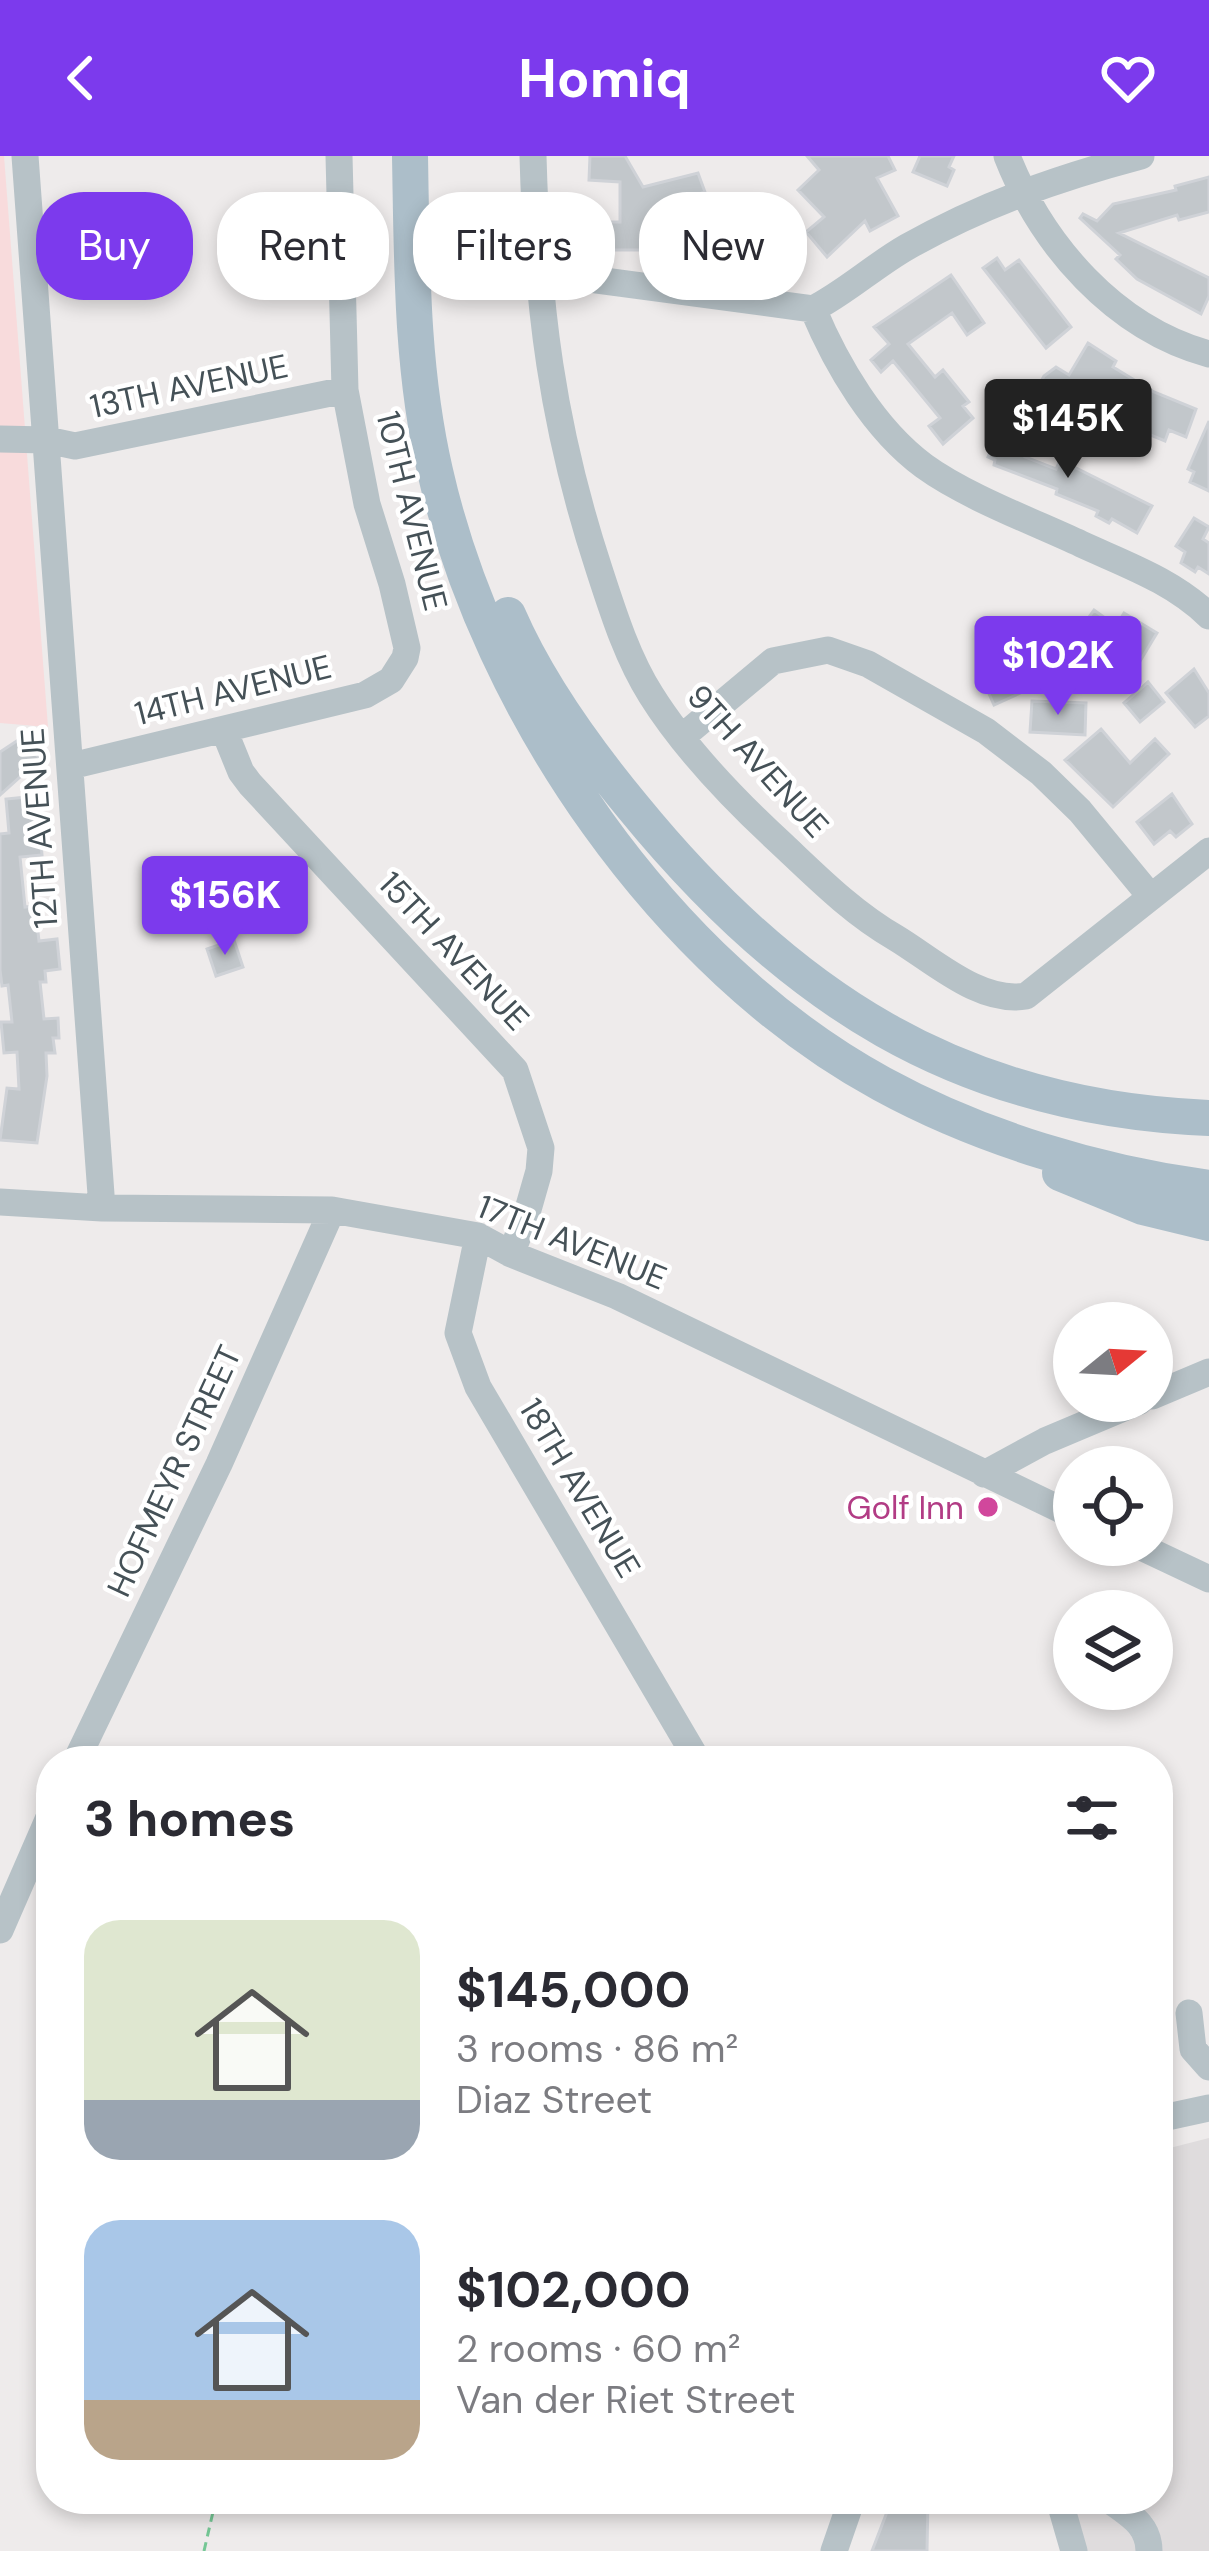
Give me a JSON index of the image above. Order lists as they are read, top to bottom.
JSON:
{
  "streets": {
    "street": [
      "13TH AVENUE",
      "10TH AVENUE",
      "14TH AVENUE",
      "9TH AVENUE",
      "12TH AVENUE",
      "15TH AVENUE",
      "17TH AVENUE",
      "HOFMEYR STREET",
      "18TH AVENUE"
    ]
  },
  "crossings": [
    ["13TH AVENUE", "10TH AVENUE"],
    ["13TH AVENUE", "12TH AVENUE"],
    ["10TH AVENUE", "14TH AVENUE"],
    ["14TH AVENUE", "12TH AVENUE"],
    ["14TH AVENUE", "15TH AVENUE"],
    ["12TH AVENUE", "17TH AVENUE"],
    ["15TH AVENUE", "17TH AVENUE"],
    ["17TH AVENUE", "HOFMEYR STREET"],
    ["17TH AVENUE", "18TH AVENUE"]
  ],
  "places": ["Golf Inn"],
  "north": "right",
  "page": {
    "header": "Homiq",
    "chip": [
      "Buy",
      "Rent",
      "Filters",
      "New"
    ],
    "price": ["$145K", "$102K", "$156K"],
    "heading": "3 homes",
    "list": [
      {
        "name": "$145,000",
        "note": "3 rooms · 86 m² · Diaz Street"
      },
      {
        "name": "$102,000",
        "note": "2 rooms · 60 m² · Van der Riet Street"
      }
    ]
  }
}
